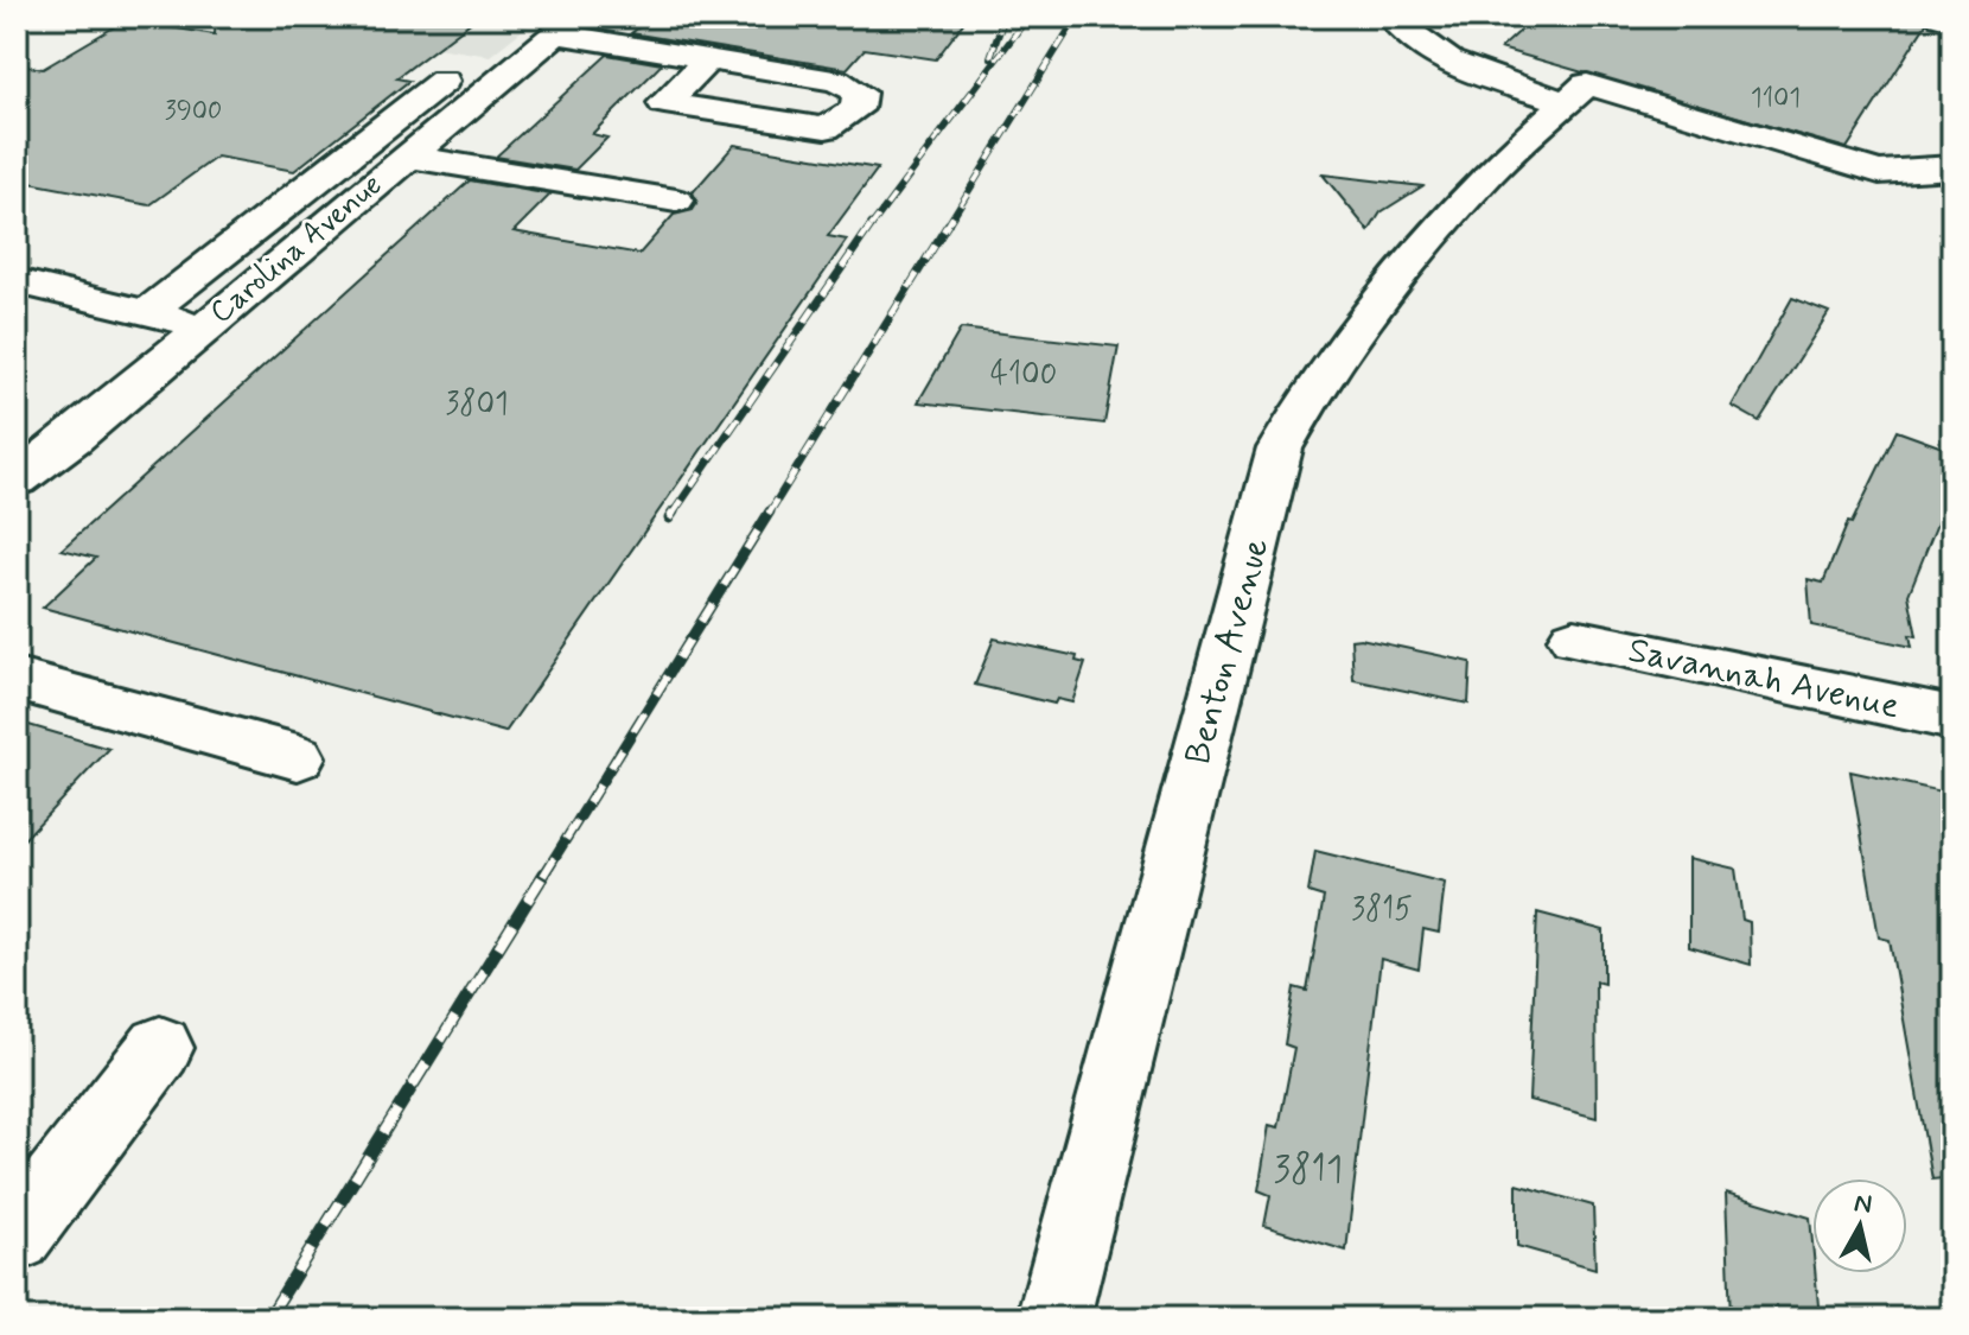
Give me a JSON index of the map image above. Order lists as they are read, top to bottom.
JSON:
{
  "streets": {
    "street": ["Carolina Avenue", "Benton Avenue", "Savannah Avenue"]
  },
  "house_numbers": [
    "1101",
    "3900",
    "4100",
    "3801",
    "3815",
    "3811"
  ],
  "north": "top"
}
